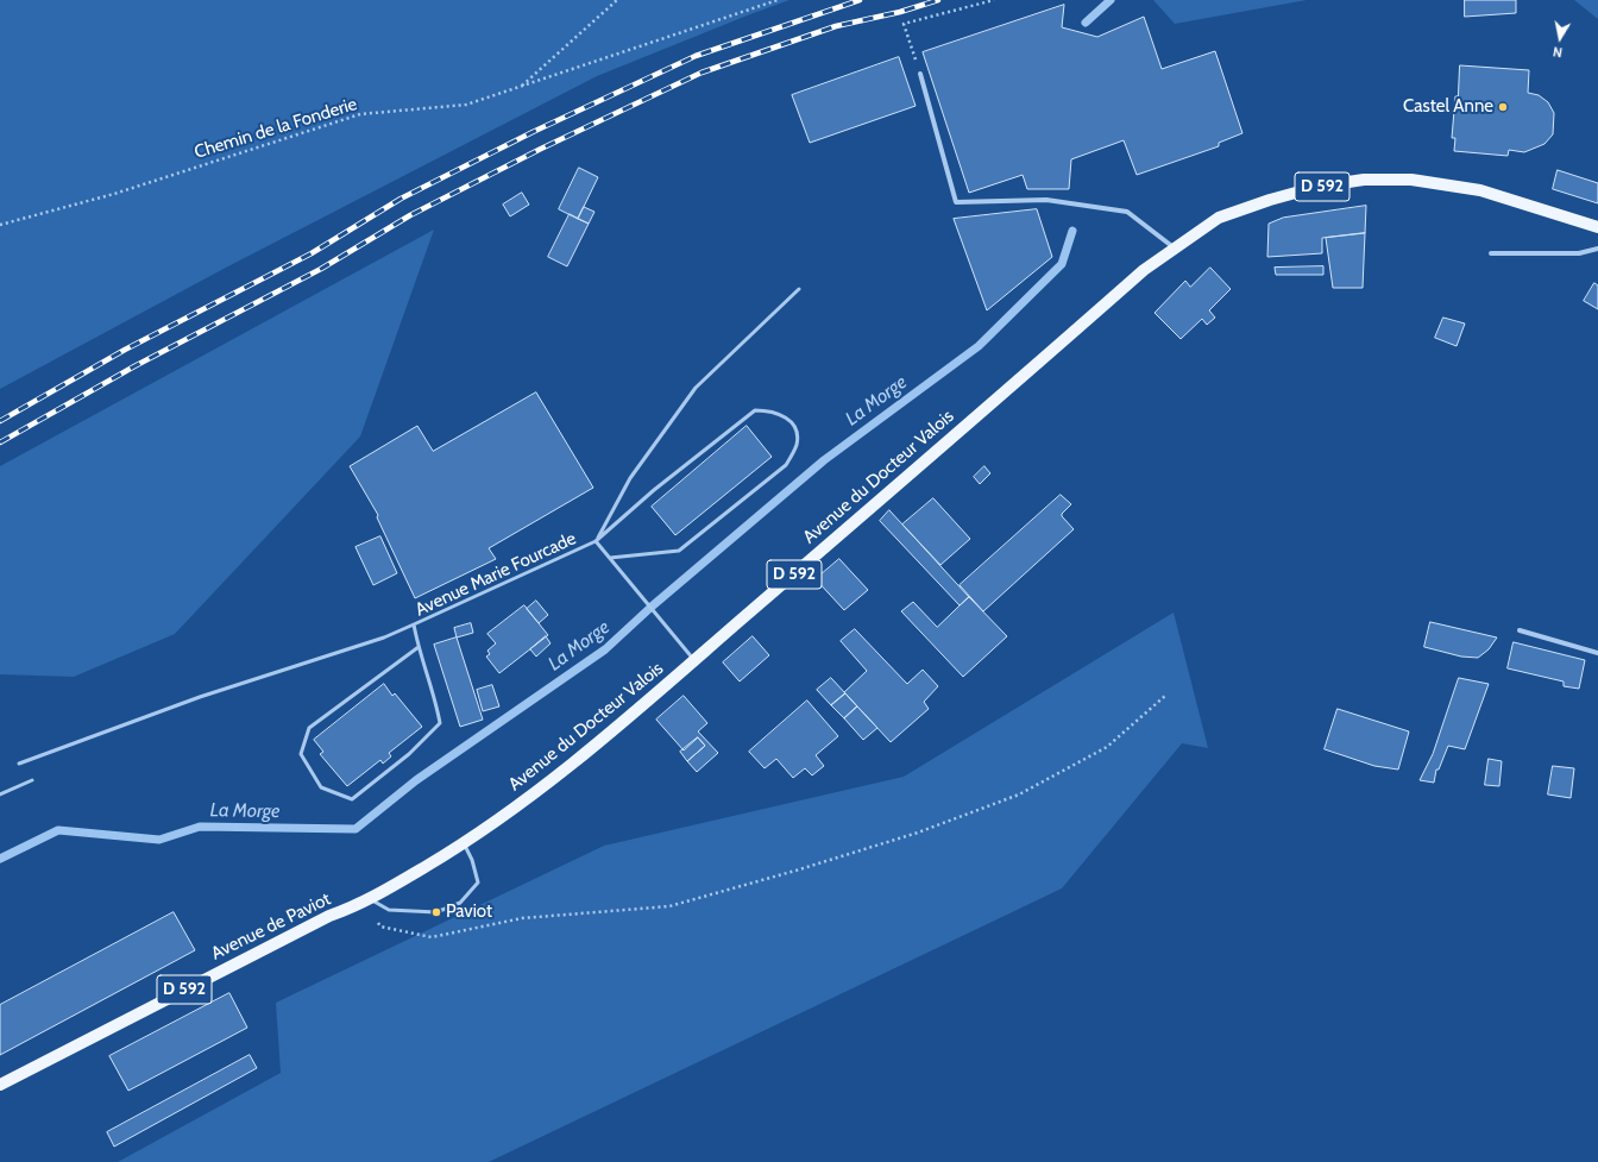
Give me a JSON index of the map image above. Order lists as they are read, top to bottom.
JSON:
{
  "streets": {
    "main road": ["D 592", "Avenue du Docteur Valois", "Avenue de Paviot"],
    "lane": ["Avenue Marie Fourcade"],
    "path": ["Chemin de la Fonderie"]
  },
  "crossings": [
    ["D 592", "Avenue du Docteur Valois"],
    ["Avenue du Docteur Valois", "Avenue Marie Fourcade"],
    ["Avenue du Docteur Valois", "Avenue de Paviot"]
  ],
  "water": ["La Morge"],
  "places": ["Castel Anne", "Paviot"],
  "north": "bottom"
}
